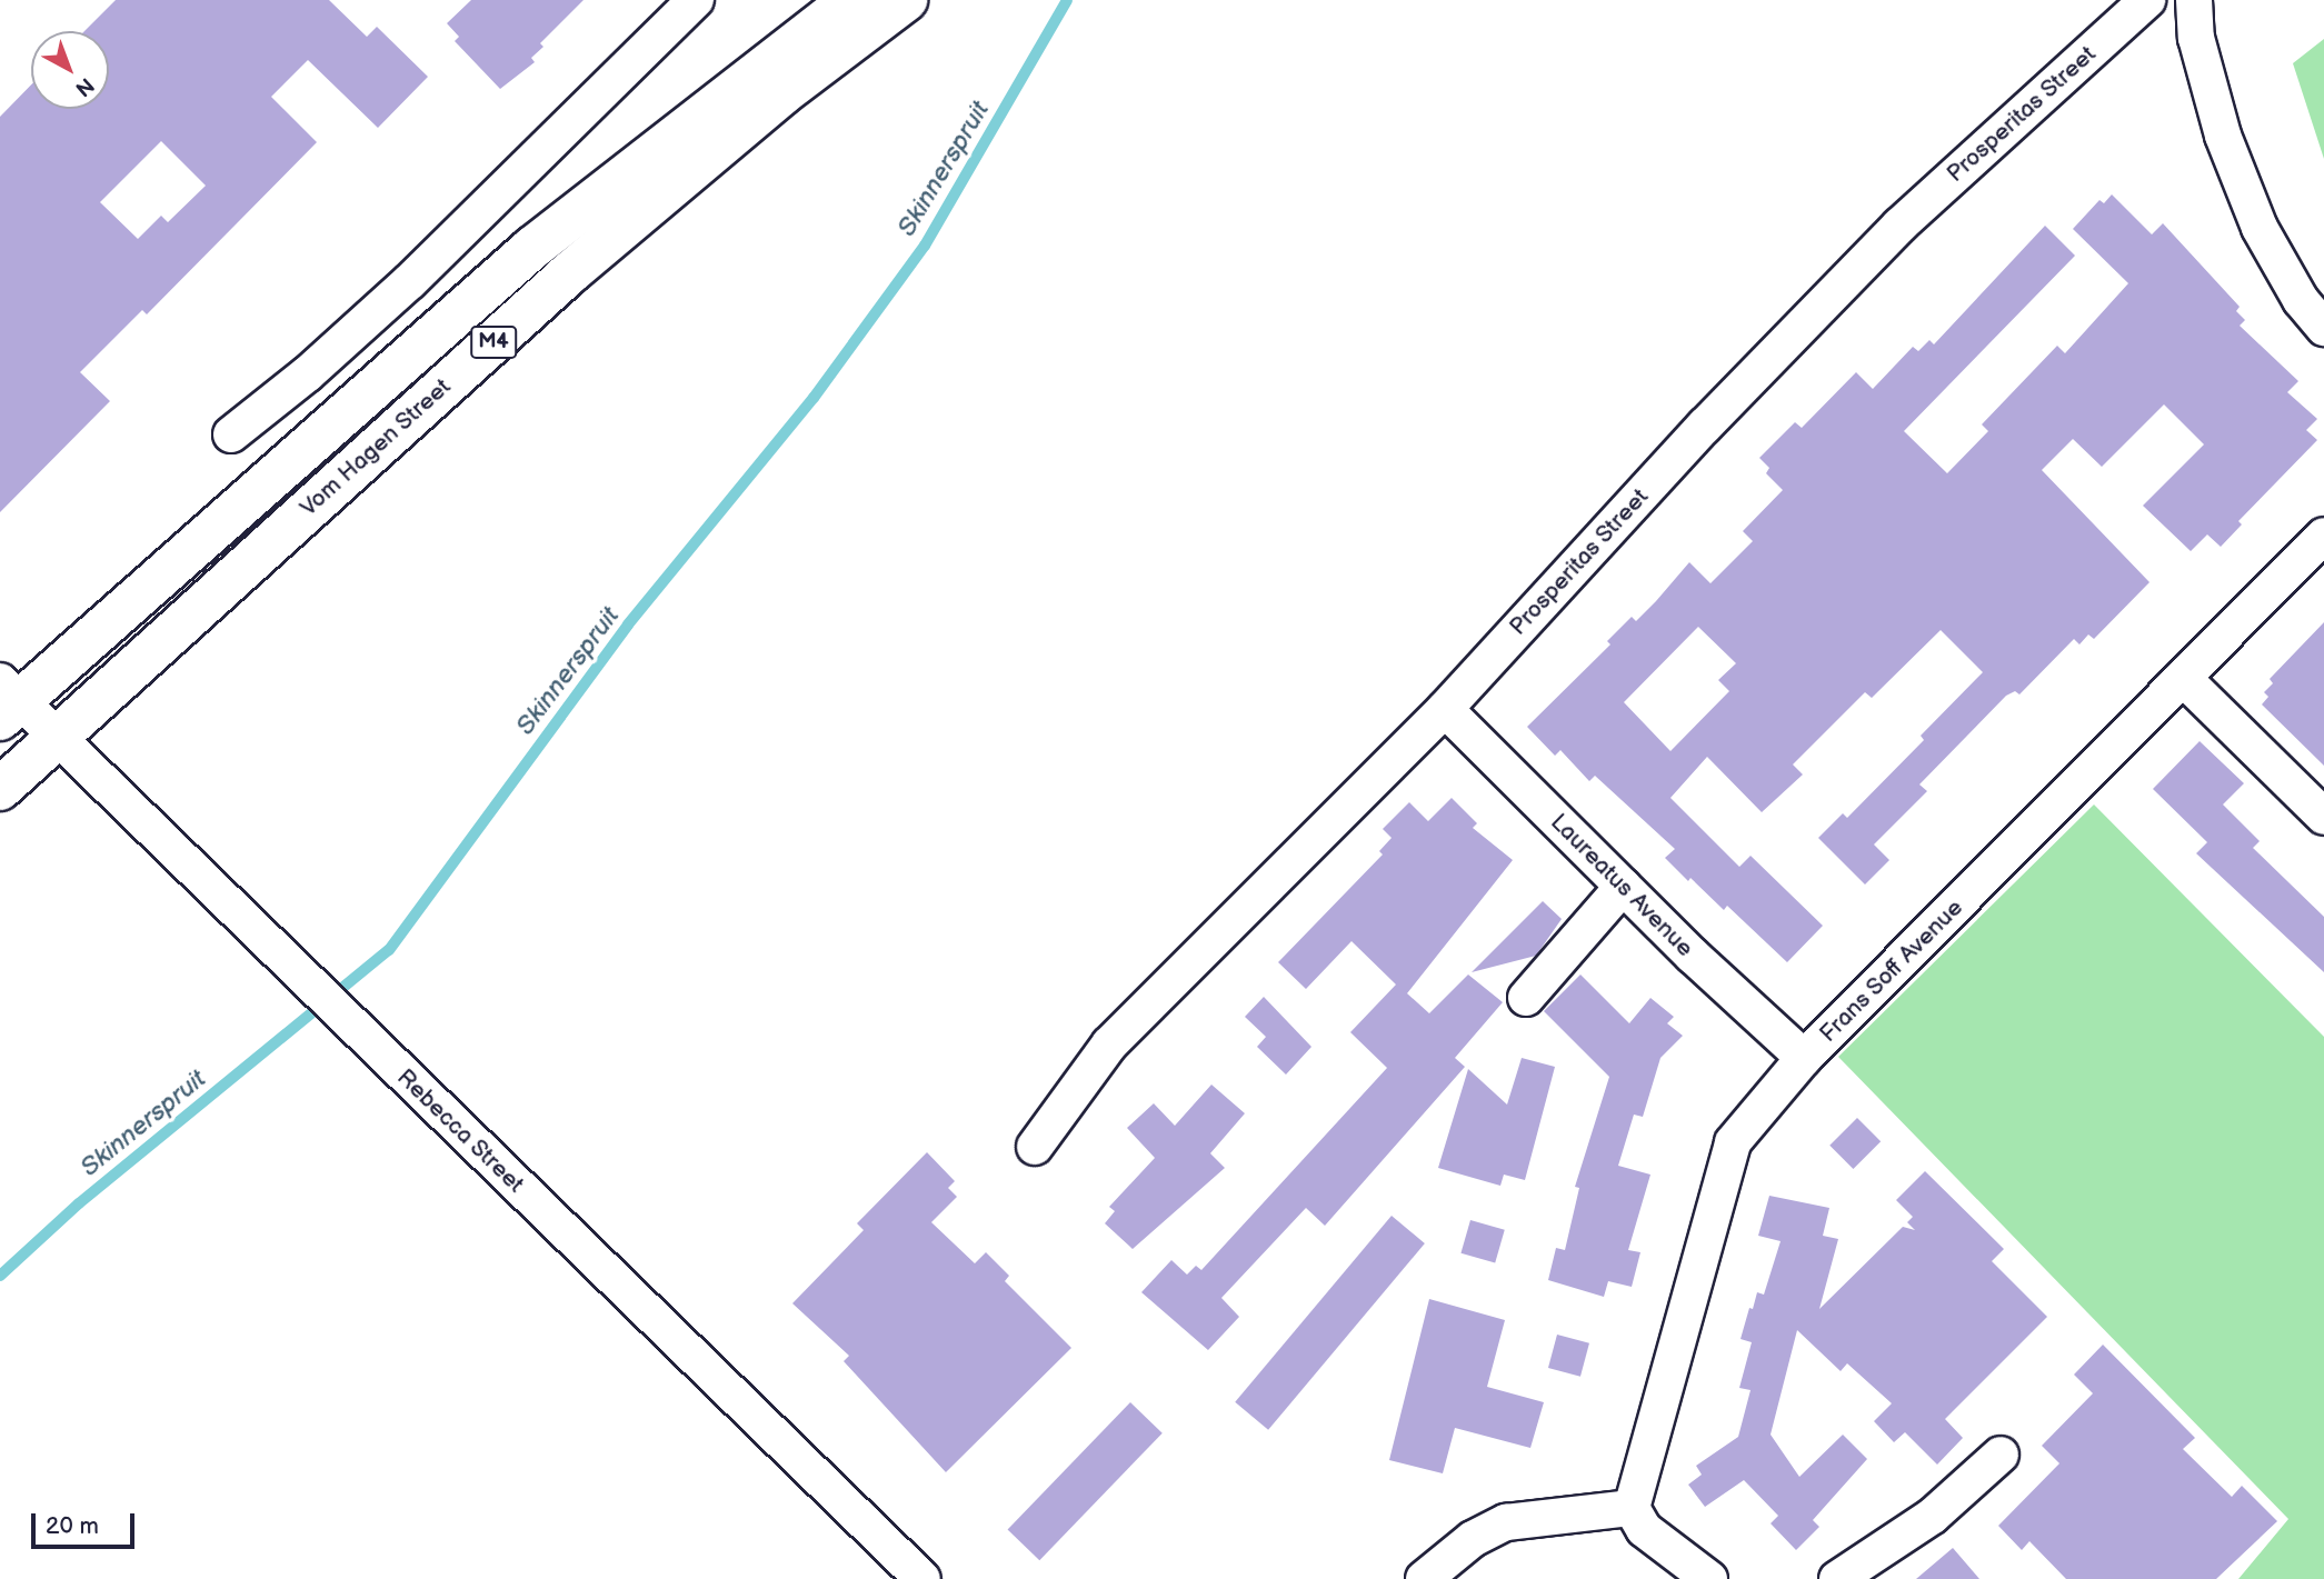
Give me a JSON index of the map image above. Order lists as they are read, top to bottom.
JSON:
{
  "streets": {
    "main road": ["M4", "Vom Hagen Street"],
    "street": [
      "Prosperitas Street",
      "Laureatus Avenue",
      "Frans Soff Avenue",
      "Rebecca Street"
    ]
  },
  "crossings": [
    ["Prosperitas Street", "Laureatus Avenue"],
    ["Vom Hagen Street", "Rebecca Street"],
    ["Laureatus Avenue", "Frans Soff Avenue"]
  ],
  "water": ["Skinnerspruit"],
  "scale_bar": "20 m",
  "north": "bottom right"
}
